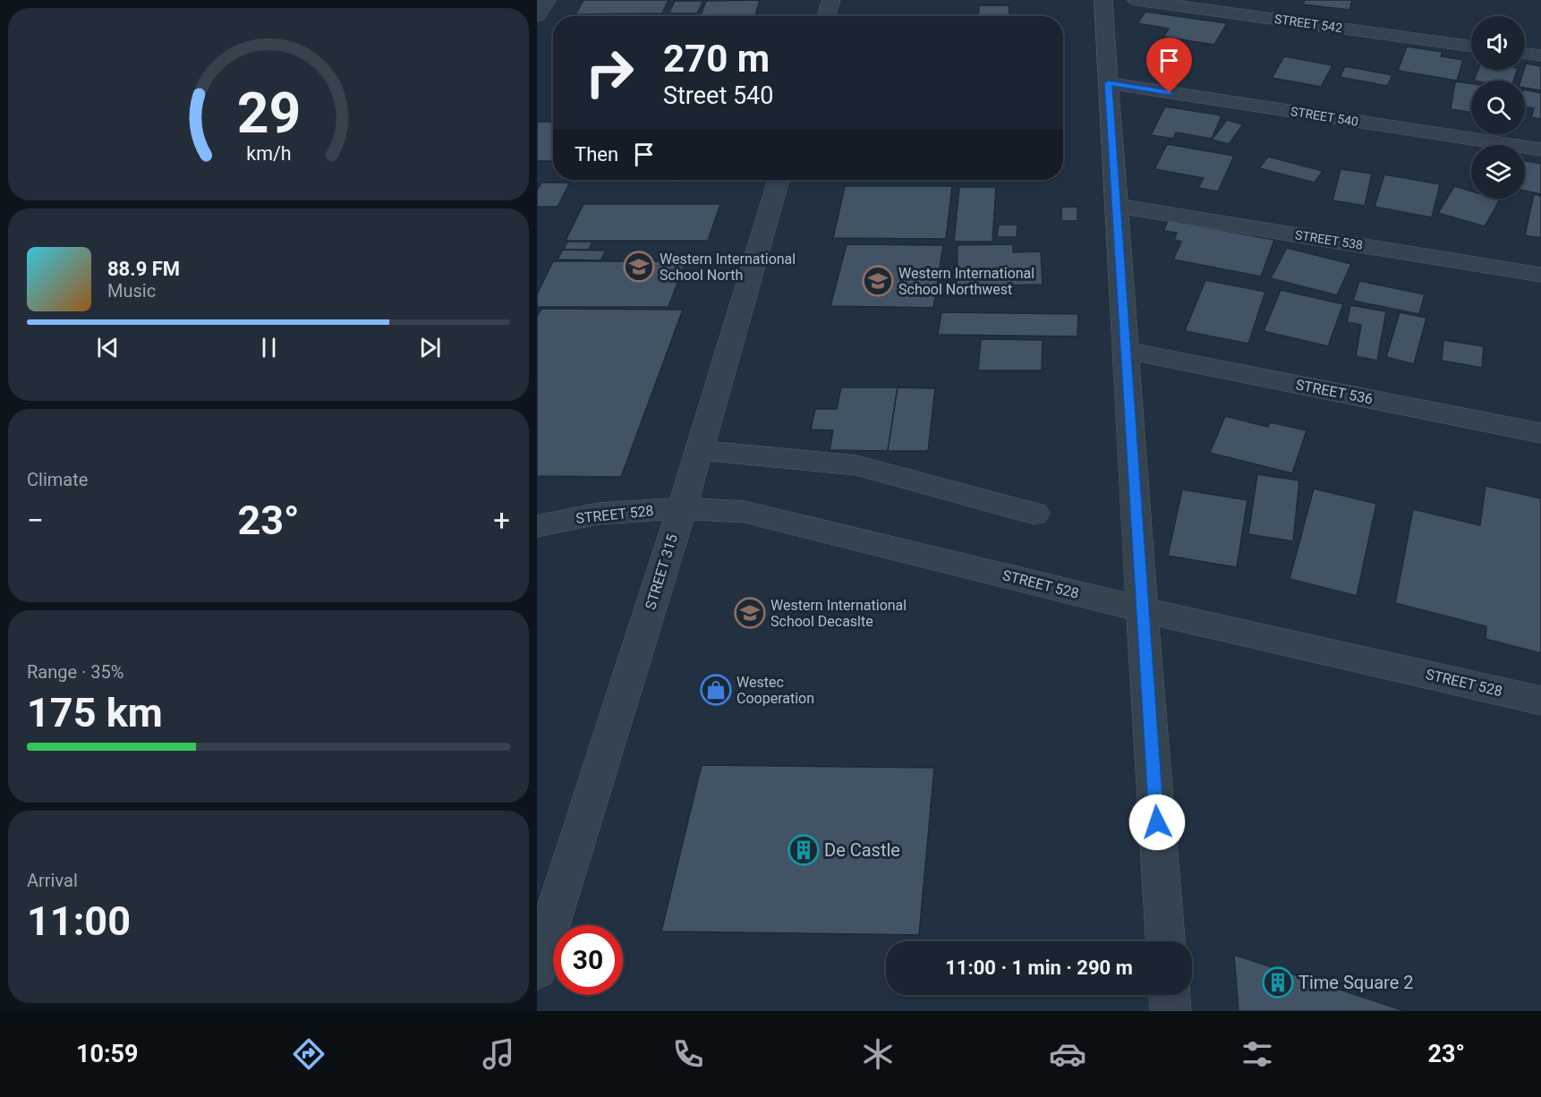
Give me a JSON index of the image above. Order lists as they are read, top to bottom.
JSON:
{
  "streets": {
    "street": [
      "STREET 542",
      "STREET 540",
      "STREET 538",
      "STREET 536",
      "STREET 528",
      "STREET 315"
    ]
  },
  "crossings": [
    ["STREET 528", "STREET 315"]
  ],
  "places": {
    "school or university": ["Western International School North", "Western International School Northwest", "Western International School Decaslte"],
    "shop": ["Westec Cooperation"],
    "building": ["De Castle", "Time Square 2"]
  },
  "page": {
    "turn": ["270 m", "Street 540"],
    "then": "Then",
    "song": ["88.9 FM", "Music"],
    "tile": [
      "Climate",
      ["Range · 35%", "175 km"],
      ["Arrival", "11:00"]
    ],
    "heat": ["−", "23°", "+"],
    "limit": "30",
    "trip": "11:00 · 1 min · 290 m",
    "tabs": ["10:59", "23°"],
    "gauge": ["29", "km/h"]
  }
}
